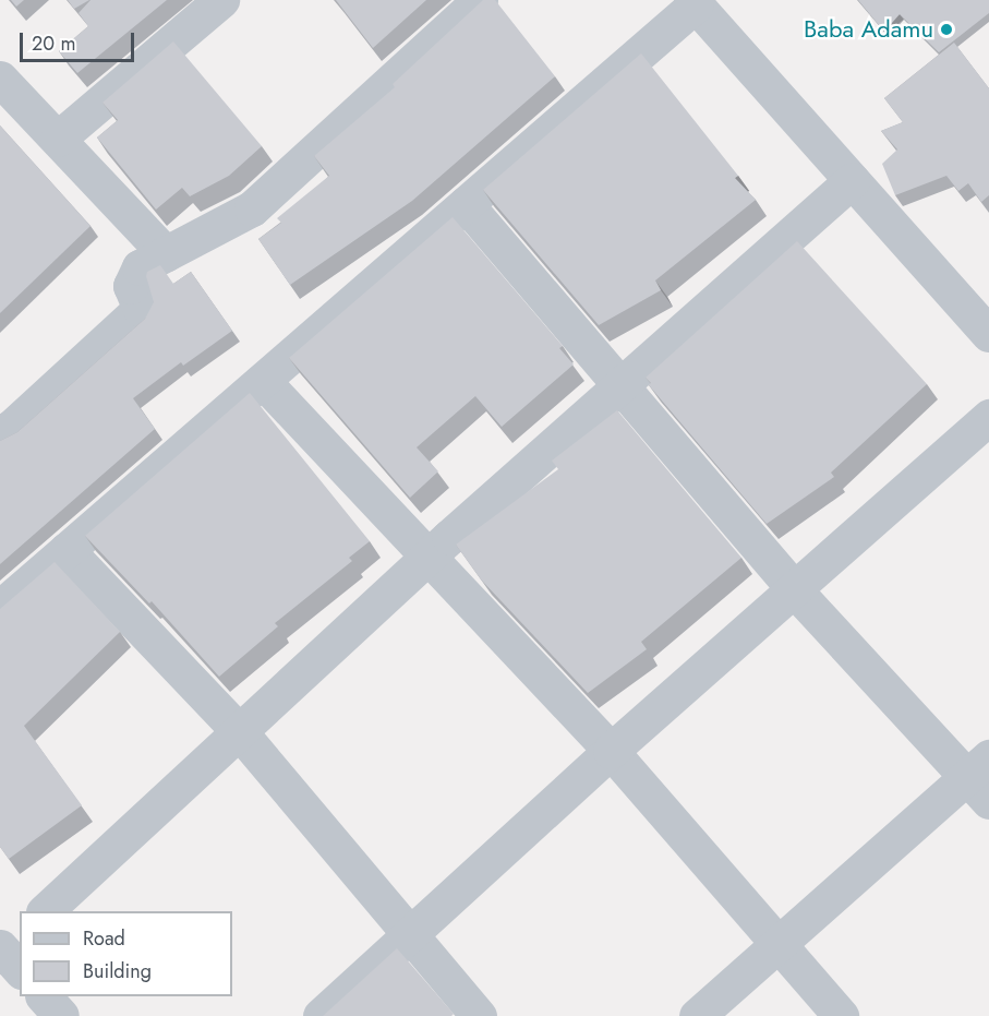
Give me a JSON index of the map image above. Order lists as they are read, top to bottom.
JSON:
{
  "places": ["Baba Adamu"],
  "legend": ["Road", "Building"],
  "scale_bar": "20 m"
}
